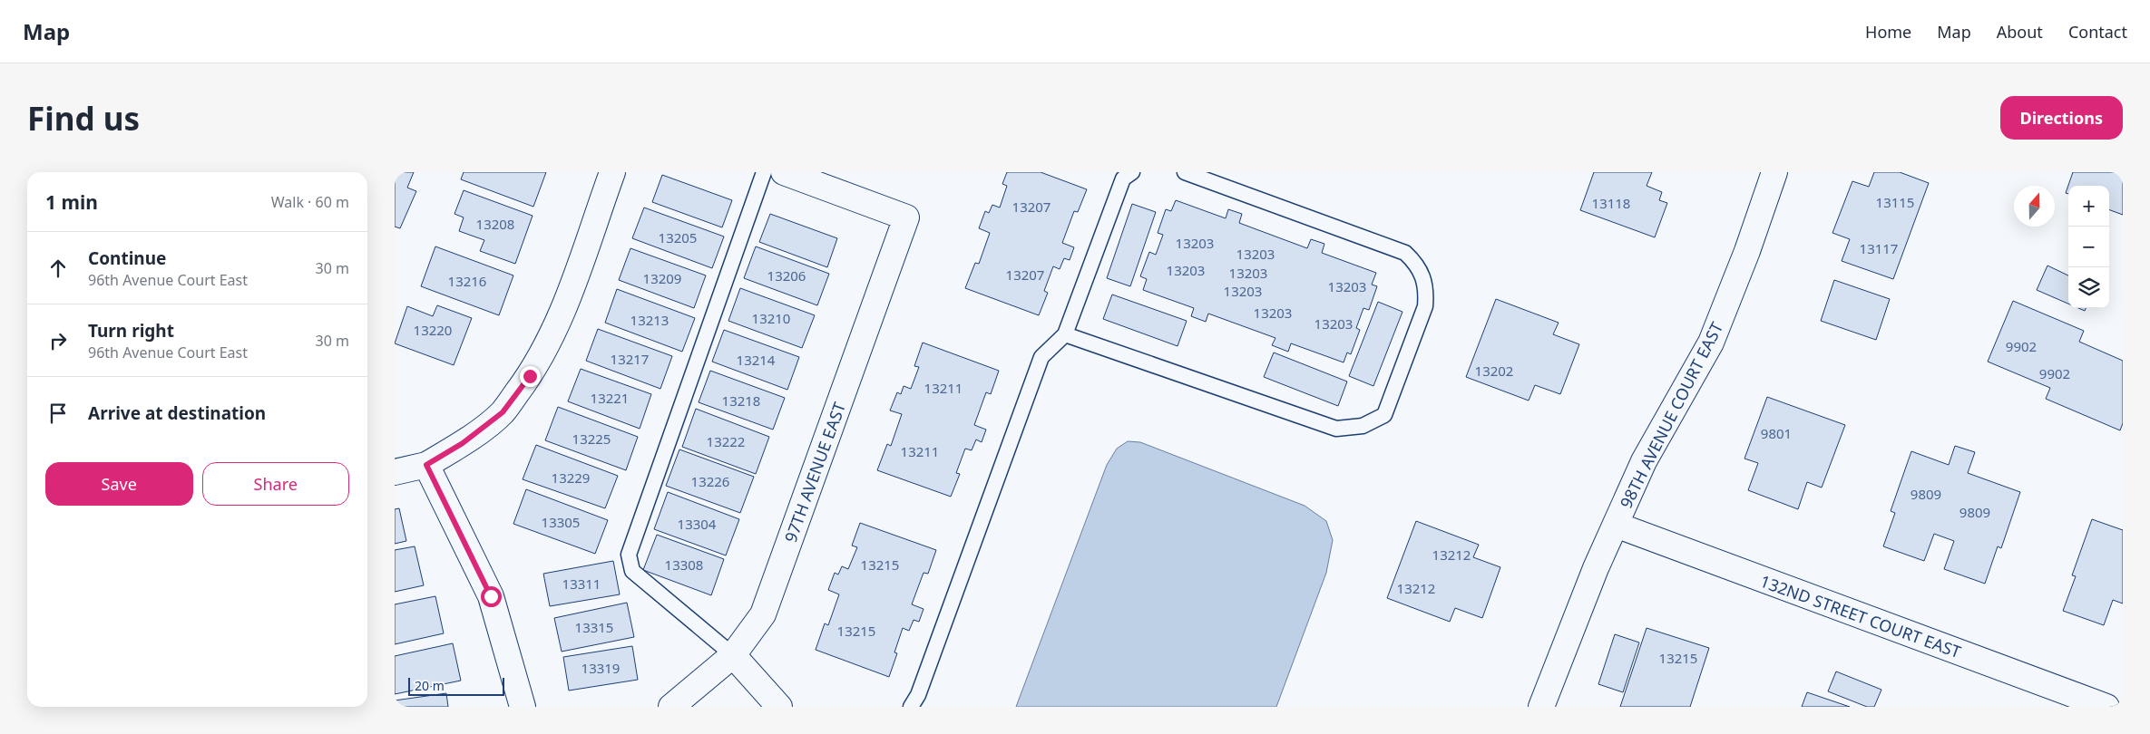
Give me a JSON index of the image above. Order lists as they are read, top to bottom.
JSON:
{
  "streets": {
    "street": ["98TH AVENUE COURT EAST", "97TH AVENUE EAST", "132ND STREET COURT EAST"]
  },
  "crossings": [
    ["98TH AVENUE COURT EAST", "132ND STREET COURT EAST"]
  ],
  "house_numbers": [
    "13115",
    "13118",
    "13207",
    "13208",
    "13205",
    "13203",
    "13117",
    "13203",
    "13203",
    "13203",
    "13207",
    "13206",
    "13209",
    "13216",
    "13203",
    "13203",
    "13203",
    "13210",
    "13213",
    "13203",
    "13220",
    "9902",
    "13217",
    "13214",
    "13202",
    "9902",
    "13211",
    "13221",
    "13218",
    "9801",
    "13225",
    "13222",
    "13211",
    "13229",
    "13226",
    "9809",
    "9809",
    "13305",
    "13304",
    "13212",
    "13308",
    "13215",
    "13311",
    "13212",
    "13315",
    "13215",
    "13215",
    "13319"
  ],
  "scale_bar": "20 m",
  "north": "top",
  "page": {
    "header": "Map",
    "nav": [
      "Home",
      "Map",
      "About",
      "Contact"
    ],
    "buttons": [
      "Directions",
      ["Save", "Share"]
    ],
    "title": "Find us",
    "heading": ["1 min", "Walk · 60 m"],
    "map_buttons": ["+", "−"],
    "list": [
      ["Continue", "96th Avenue Court East", "30 m"],
      ["Turn right", "96th Avenue Court East", "30 m"],
      "Arrive at destination"
    ],
    "scale": "20 m"
  }
}
